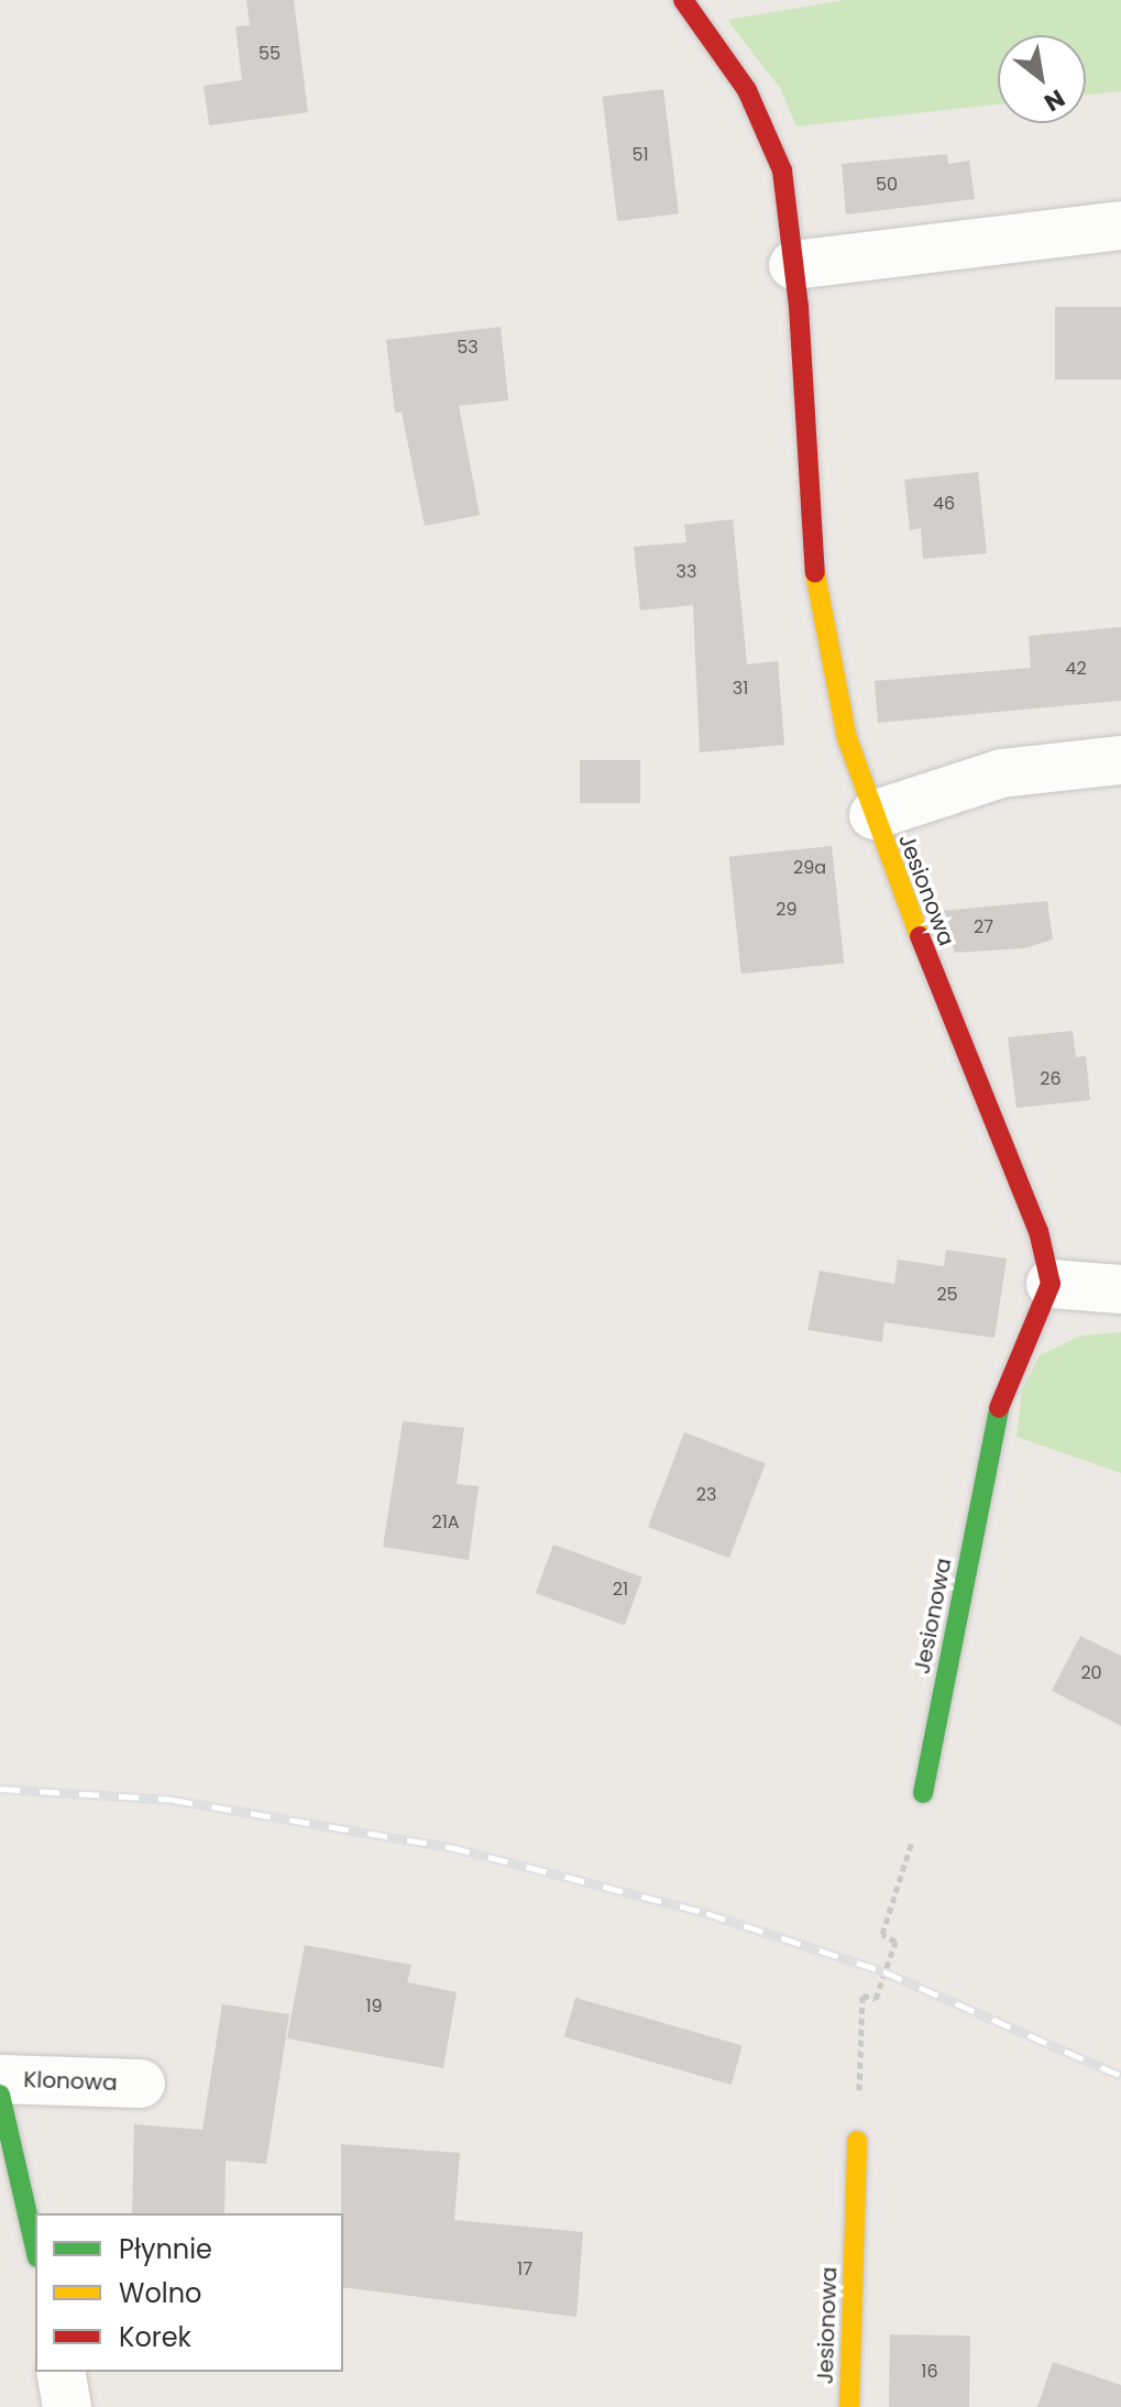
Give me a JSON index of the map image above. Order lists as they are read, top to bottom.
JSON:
{
  "streets": {
    "street": ["Jesionowa", "Klonowa"]
  },
  "house_numbers": [
    "55",
    "51",
    "50",
    "53",
    "46",
    "33",
    "42",
    "31",
    "29a",
    "29",
    "27",
    "26",
    "25",
    "23",
    "21A",
    "21",
    "20",
    "19",
    "17",
    "16"
  ],
  "legend": ["Płynnie", "Wolno", "Korek"],
  "north": "bottom right"
}
